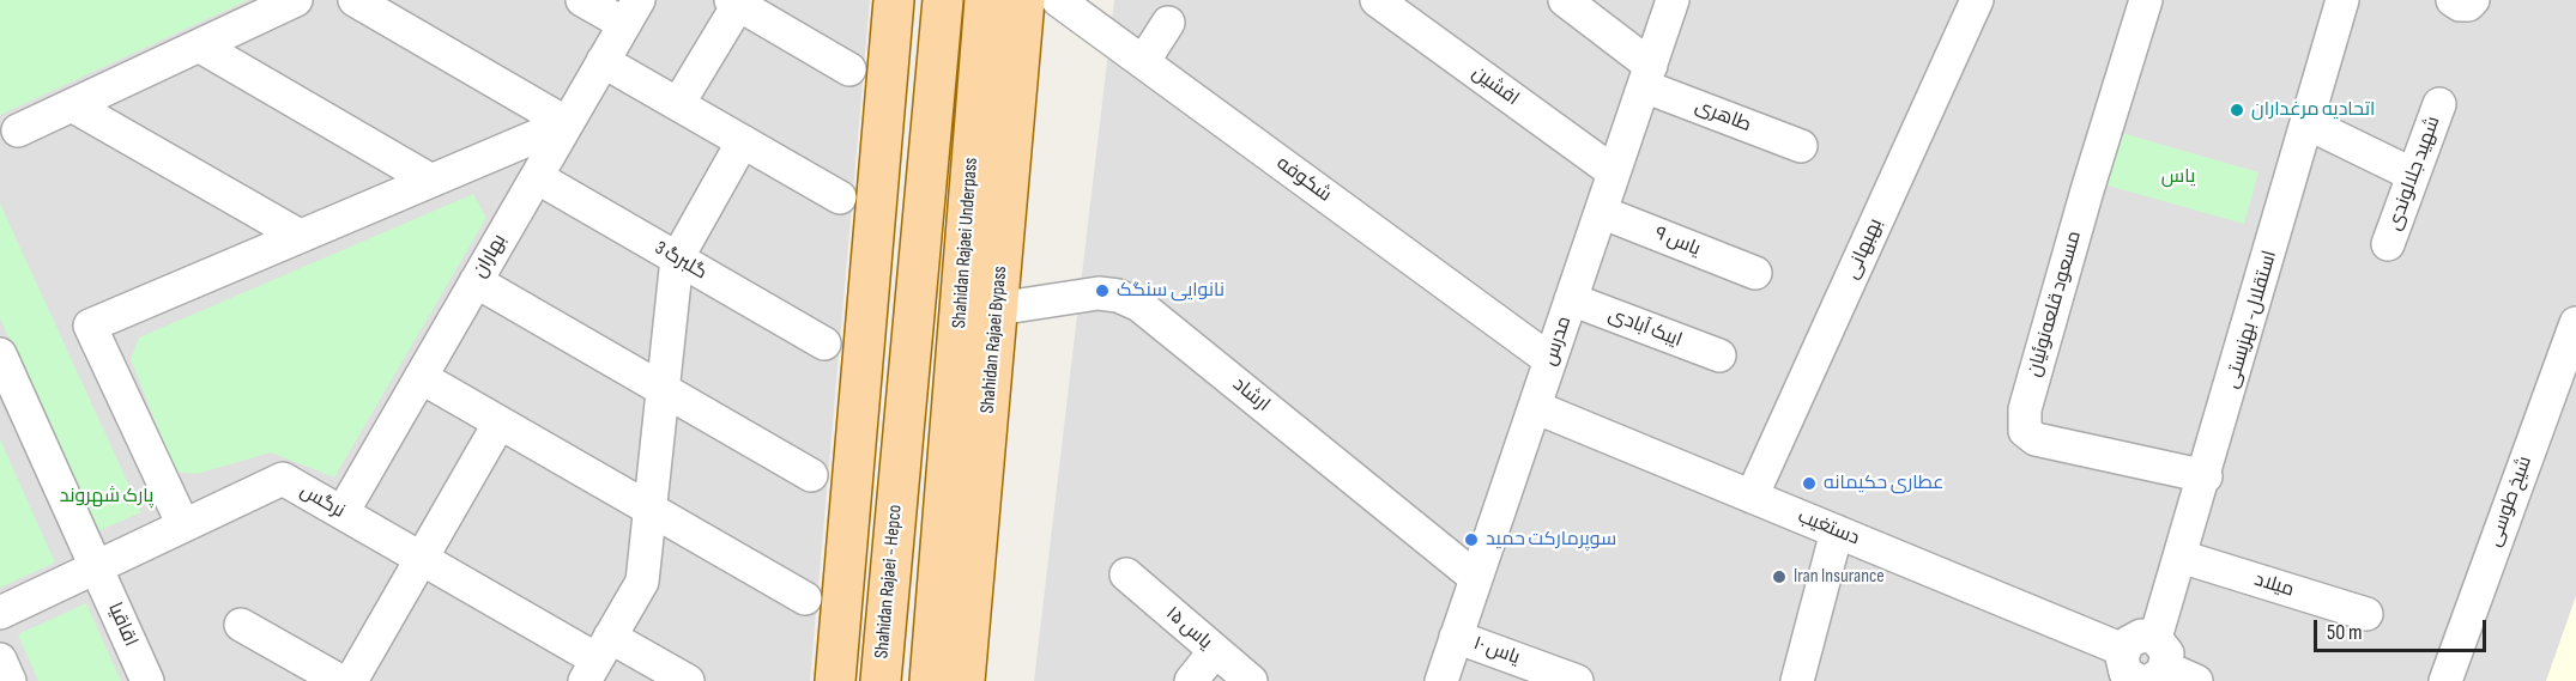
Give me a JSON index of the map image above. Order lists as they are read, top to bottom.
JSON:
{
  "streets": {
    "main road": ["Shahidan Rajaei Underpass", "Shahidan Rajaei Bypass", "Shahidan Rajaei - Hepco"],
    "street": [
      "افشین",
      "طاهری",
      "شهید جلالوندی",
      "شکوفه",
      "یاس ۹",
      "بهبهانی",
      "بهاران",
      "گلبرگ 3",
      "مسعود قلعه‌نوئیان",
      "استقلال- بهزیستی",
      "ایبک آبادی",
      "مدرس",
      "ارشاد",
      "نرگس",
      "شیخ طوسی",
      "دستغیب",
      "میلاد",
      "اقاقیا",
      "یاس ۱۵",
      "یاس ۱۰"
    ]
  },
  "crossings": [
    ["افشین", "مدرس"],
    ["طاهری", "مدرس"],
    ["شکوفه", "مدرس"],
    ["یاس ۹", "مدرس"],
    ["بهبهانی", "دستغیب"],
    ["بهاران", "گلبرگ 3"],
    ["بهاران", "نرگس"],
    ["مسعود قلعه‌نوئیان", "استقلال- بهزیستی"],
    ["استقلال- بهزیستی", "دستغیب"],
    ["استقلال- بهزیستی", "میلاد"],
    ["ایبک آبادی", "مدرس"],
    ["Shahidan Rajaei Bypass", "ارشاد"],
    ["مدرس", "ارشاد"],
    ["مدرس", "دستغیب"],
    ["مدرس", "یاس ۱۰"],
    ["نرگس", "اقاقیا"]
  ],
  "parks": ["یاس", "پارک شهروند"],
  "places": [
    "اتحادیه مرغداران",
    "نانوایی سنگک",
    "عطاری حکیمانه",
    "سوپرمارکت حمید",
    "Iran Insurance"
  ],
  "scale_bar": "50 m"
}
